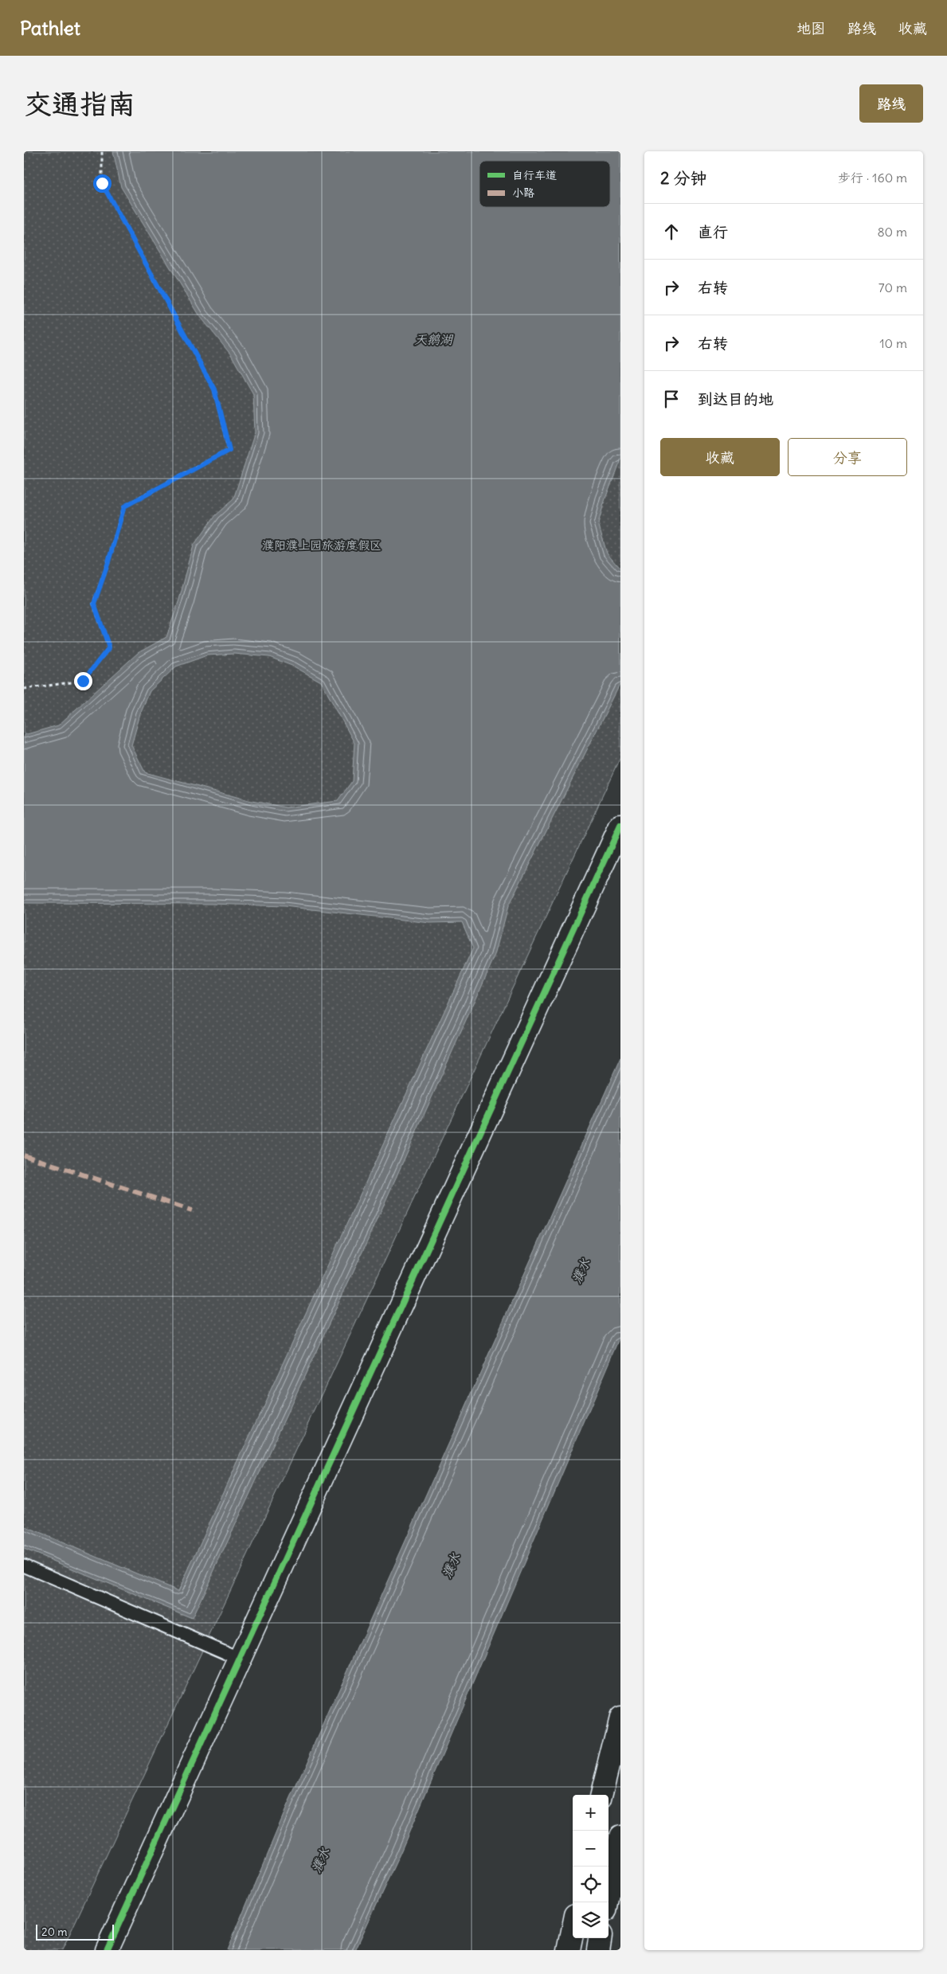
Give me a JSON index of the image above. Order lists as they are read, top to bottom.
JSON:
{
  "water": ["天鹅湖", "濮水"],
  "parks": ["濮阳濮上园旅游度假区"],
  "legend": ["自行车道", "小路"],
  "scale_bar": "20 m",
  "page": {
    "header": "Pathlet",
    "nav": ["地图", "路线", "收藏"],
    "buttons": [
      "路线",
      ["收藏", "分享"]
    ],
    "title": "交通指南",
    "heading": ["2 分钟", "步行 · 160 m"],
    "list": [
      ["直行", "80 m"],
      ["右转", "70 m"],
      ["右转", "10 m"],
      "到达目的地"
    ],
    "map_buttons": ["+", "−"],
    "scale": "20 m"
  }
}
